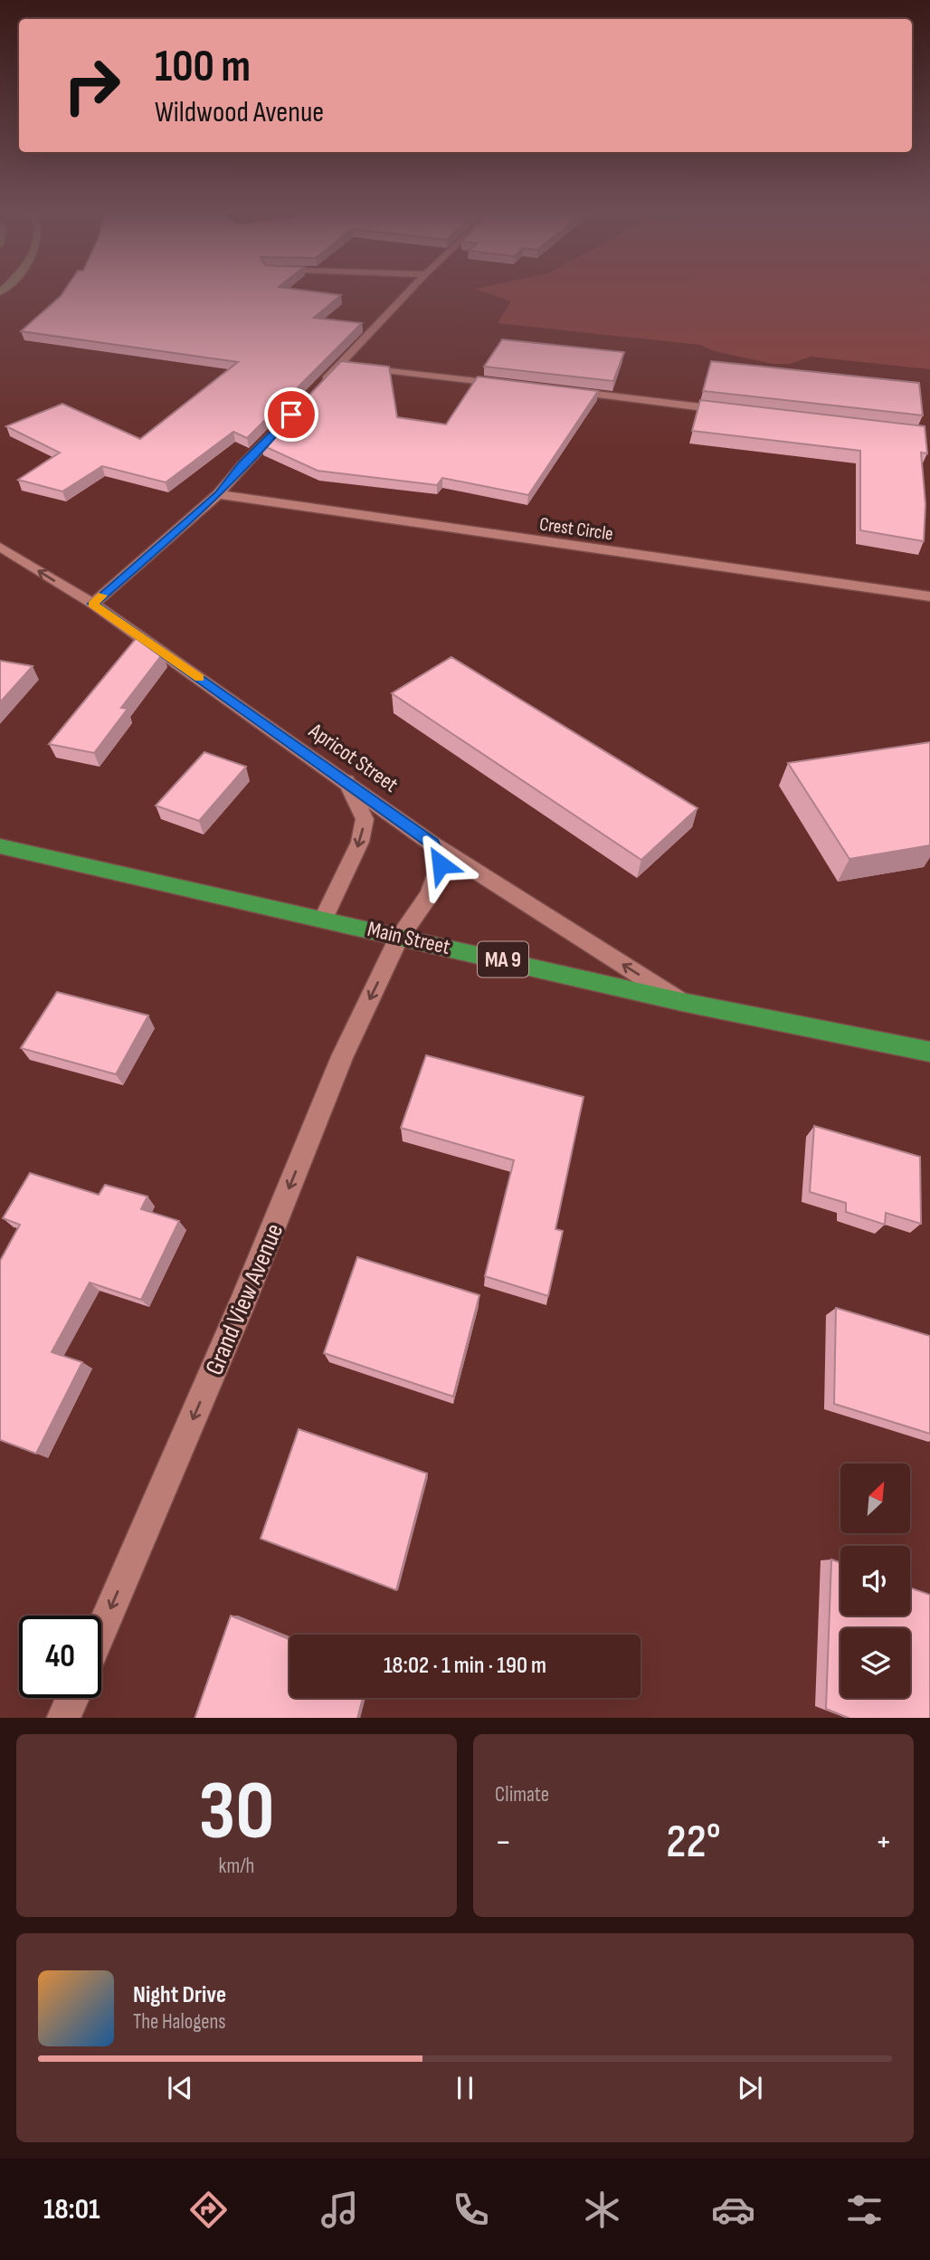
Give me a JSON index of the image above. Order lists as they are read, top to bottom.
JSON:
{
  "streets": {
    "highway": ["Main Street", "MA 9"],
    "street": ["Crest Circle", "Apricot Street", "Grand View Avenue"]
  },
  "crossings": [
    ["Apricot Street", "Main Street"],
    ["Apricot Street", "Grand View Avenue"],
    ["Main Street", "Grand View Avenue"]
  ],
  "one_way": ["Apricot Street", "Grand View Avenue"],
  "north": "top right",
  "page": {
    "turn": ["100 m", "Wildwood Avenue"],
    "limit": "40",
    "trip": "18:02 · 1 min · 190 m",
    "tile": [
      ["30", "km/h"],
      "Climate"
    ],
    "heat": ["−", "22°", "+"],
    "song": ["Night Drive", "The Halogens"],
    "tabs": "18:01"
  }
}
